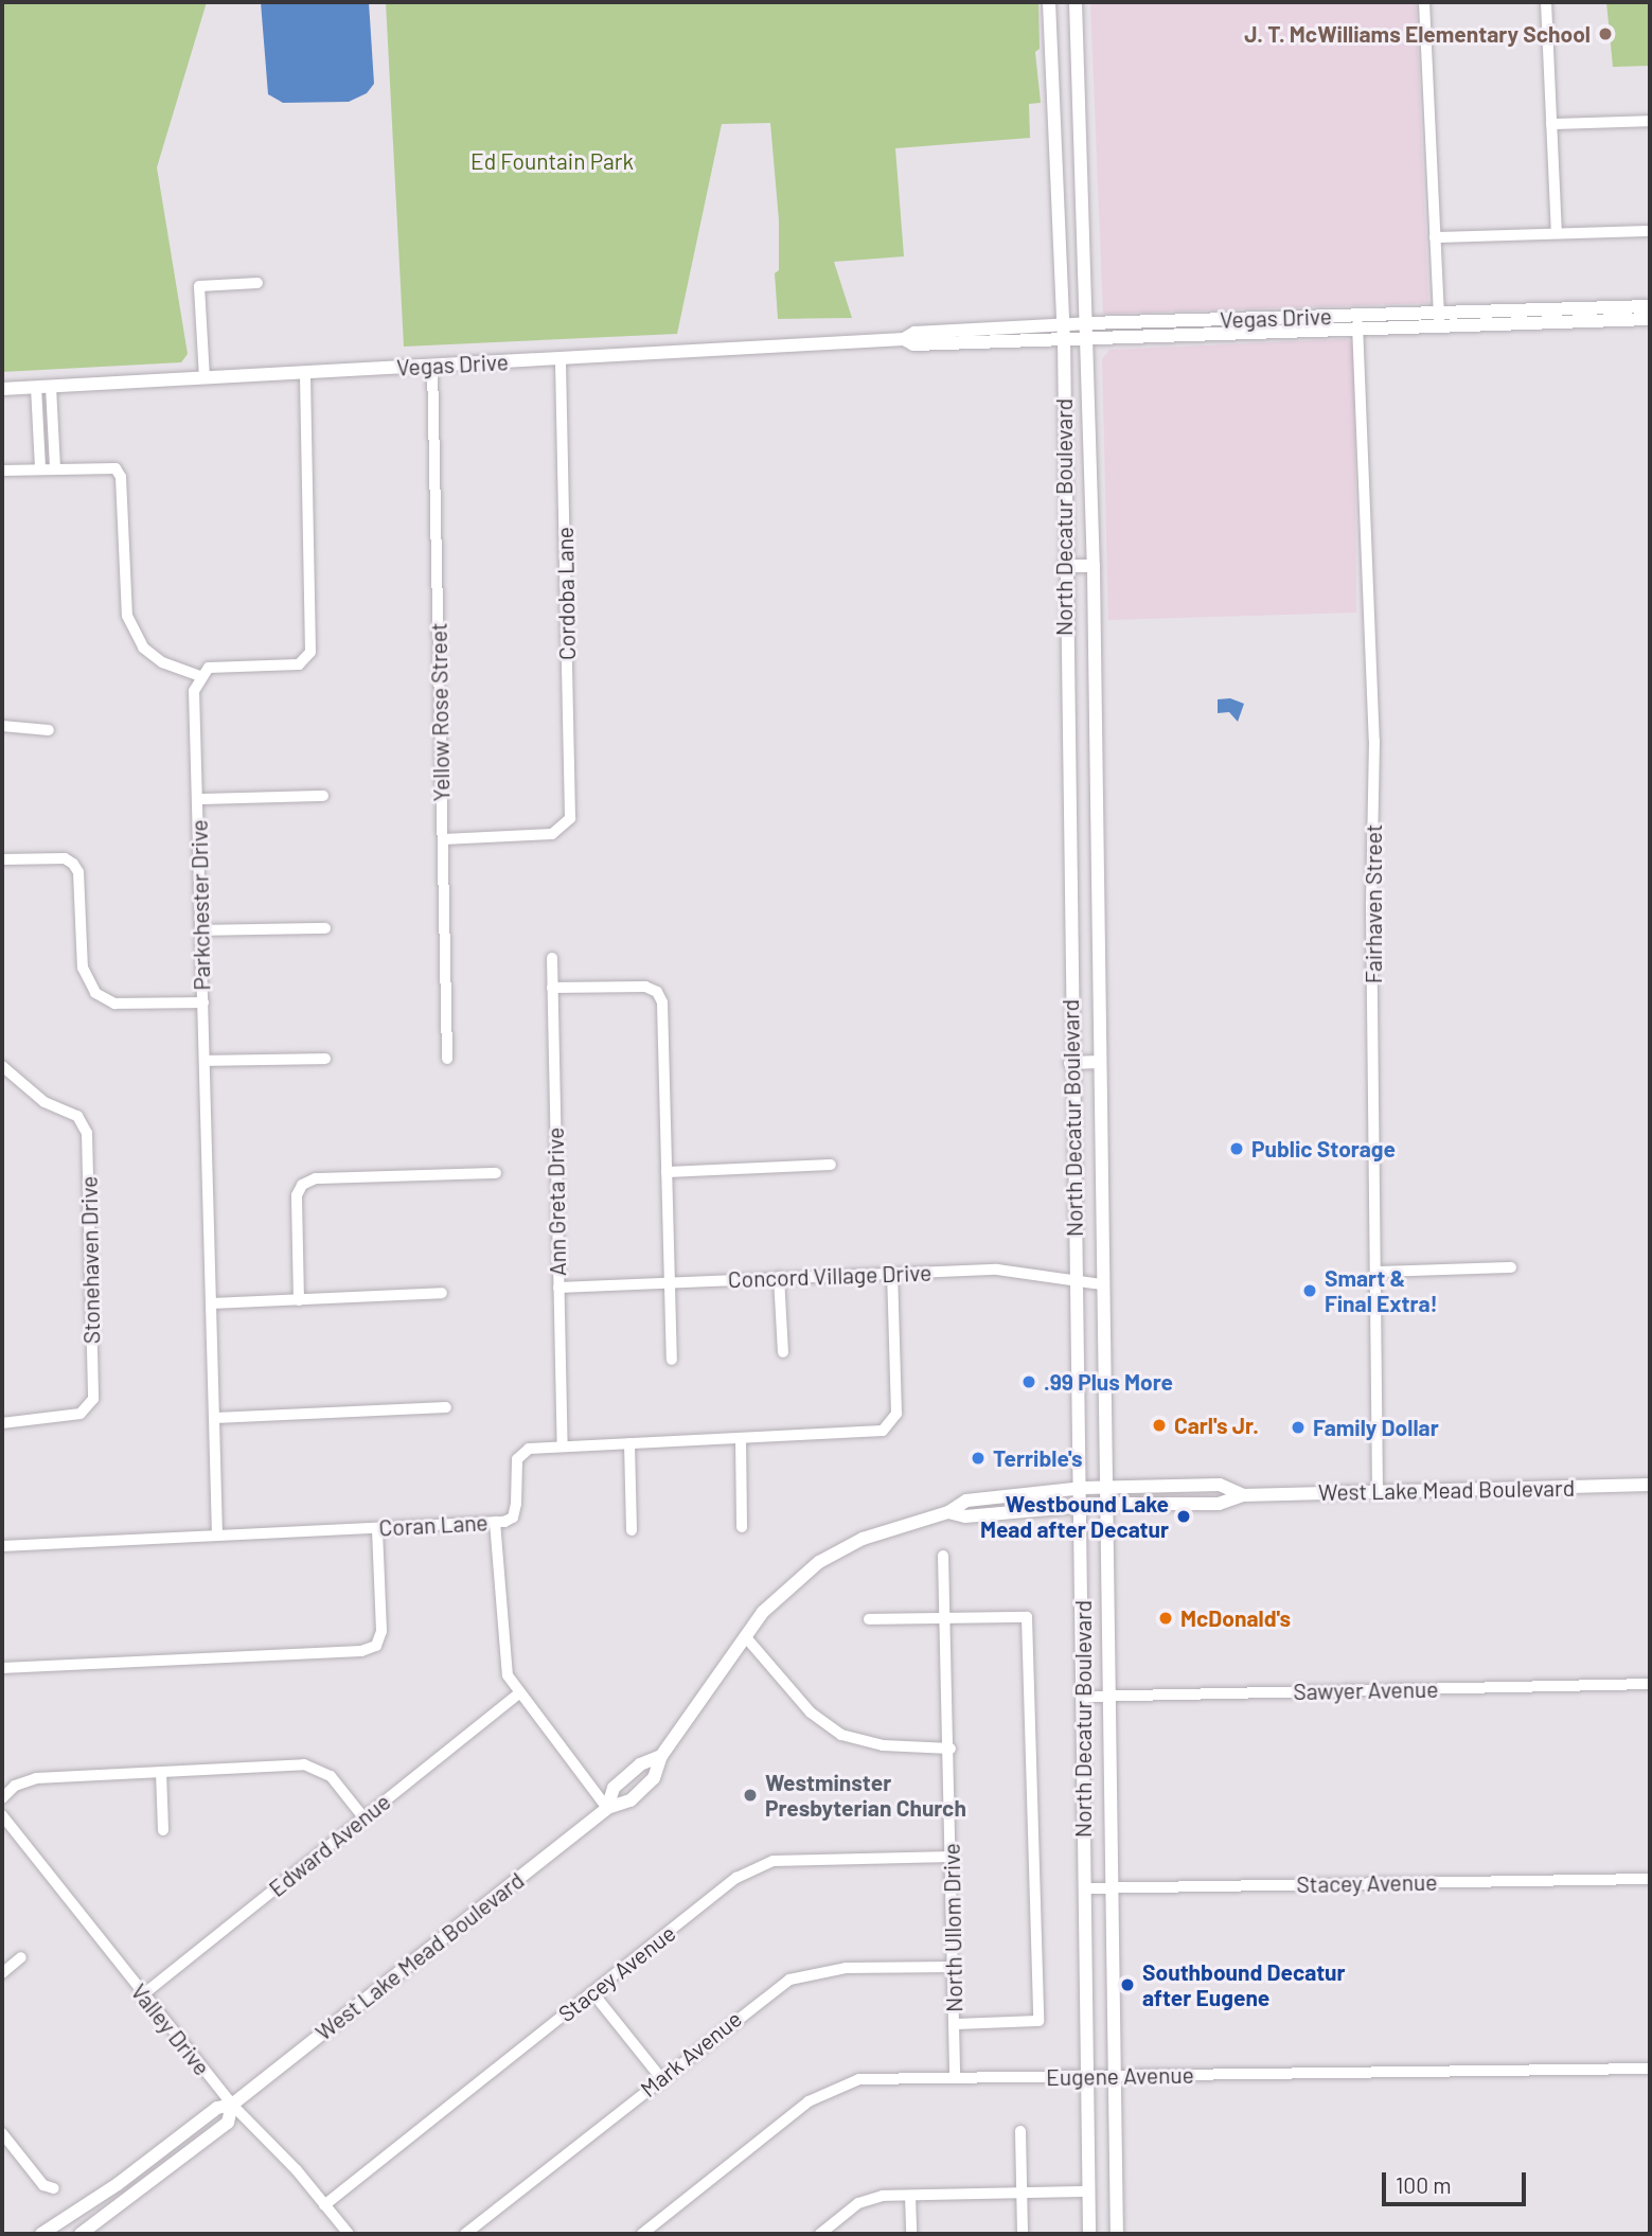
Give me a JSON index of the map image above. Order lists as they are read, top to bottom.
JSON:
{
  "streets": {
    "main road": ["Vegas Drive", "North Decatur Boulevard", "West Lake Mead Boulevard"],
    "street": [
      "Cordoba Lane",
      "Yellow Rose Street",
      "Fairhaven Street",
      "Parkchester Drive",
      "Ann Greta Drive",
      "Stonehaven Drive",
      "Concord Village Drive",
      "Coran Lane",
      "Sawyer Avenue",
      "Edward Avenue",
      "Stacey Avenue",
      "North Ullom Drive",
      "Valley Drive",
      "Mark Avenue",
      "Eugene Avenue"
    ]
  },
  "crossings": [
    ["Vegas Drive", "North Decatur Boulevard"],
    ["Vegas Drive", "Cordoba Lane"],
    ["Vegas Drive", "Yellow Rose Street"],
    ["Vegas Drive", "Fairhaven Street"],
    ["North Decatur Boulevard", "Concord Village Drive"],
    ["North Decatur Boulevard", "West Lake Mead Boulevard"],
    ["North Decatur Boulevard", "Sawyer Avenue"],
    ["North Decatur Boulevard", "Stacey Avenue"],
    ["North Decatur Boulevard", "Eugene Avenue"],
    ["Cordoba Lane", "Yellow Rose Street"],
    ["Fairhaven Street", "West Lake Mead Boulevard"],
    ["Parkchester Drive", "Coran Lane"],
    ["Ann Greta Drive", "Concord Village Drive"],
    ["Ann Greta Drive", "Coran Lane"],
    ["Concord Village Drive", "Coran Lane"],
    ["West Lake Mead Boulevard", "Valley Drive"],
    ["Edward Avenue", "Valley Drive"],
    ["Stacey Avenue", "North Ullom Drive"],
    ["Stacey Avenue", "Valley Drive"],
    ["North Ullom Drive", "Mark Avenue"],
    ["North Ullom Drive", "Eugene Avenue"]
  ],
  "parks": ["Ed Fountain Park"],
  "places": [
    "J. T. McWilliams Elementary School",
    "Public Storage",
    "Smart & Final Extra!",
    ".99 Plus More",
    "Carl's Jr.",
    "Family Dollar",
    "Terrible's",
    "Westbound Lake Mead after Decatur",
    "McDonald's",
    "Westminster Presbyterian Church",
    "Southbound Decatur after Eugene"
  ],
  "scale_bar": "100 m"
}
